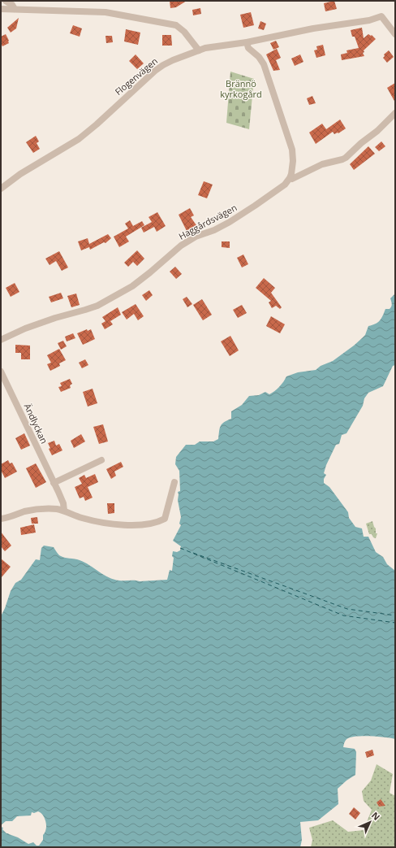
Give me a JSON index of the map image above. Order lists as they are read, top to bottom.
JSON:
{
  "streets": {
    "street": ["Flogenvägen", "Haggårdsvägen", "Ändlyckan"]
  },
  "crossings": [
    ["Flogenvägen", "Haggårdsvägen"]
  ],
  "parks": ["Brännö kyrkogård"],
  "north": "top right"
}
